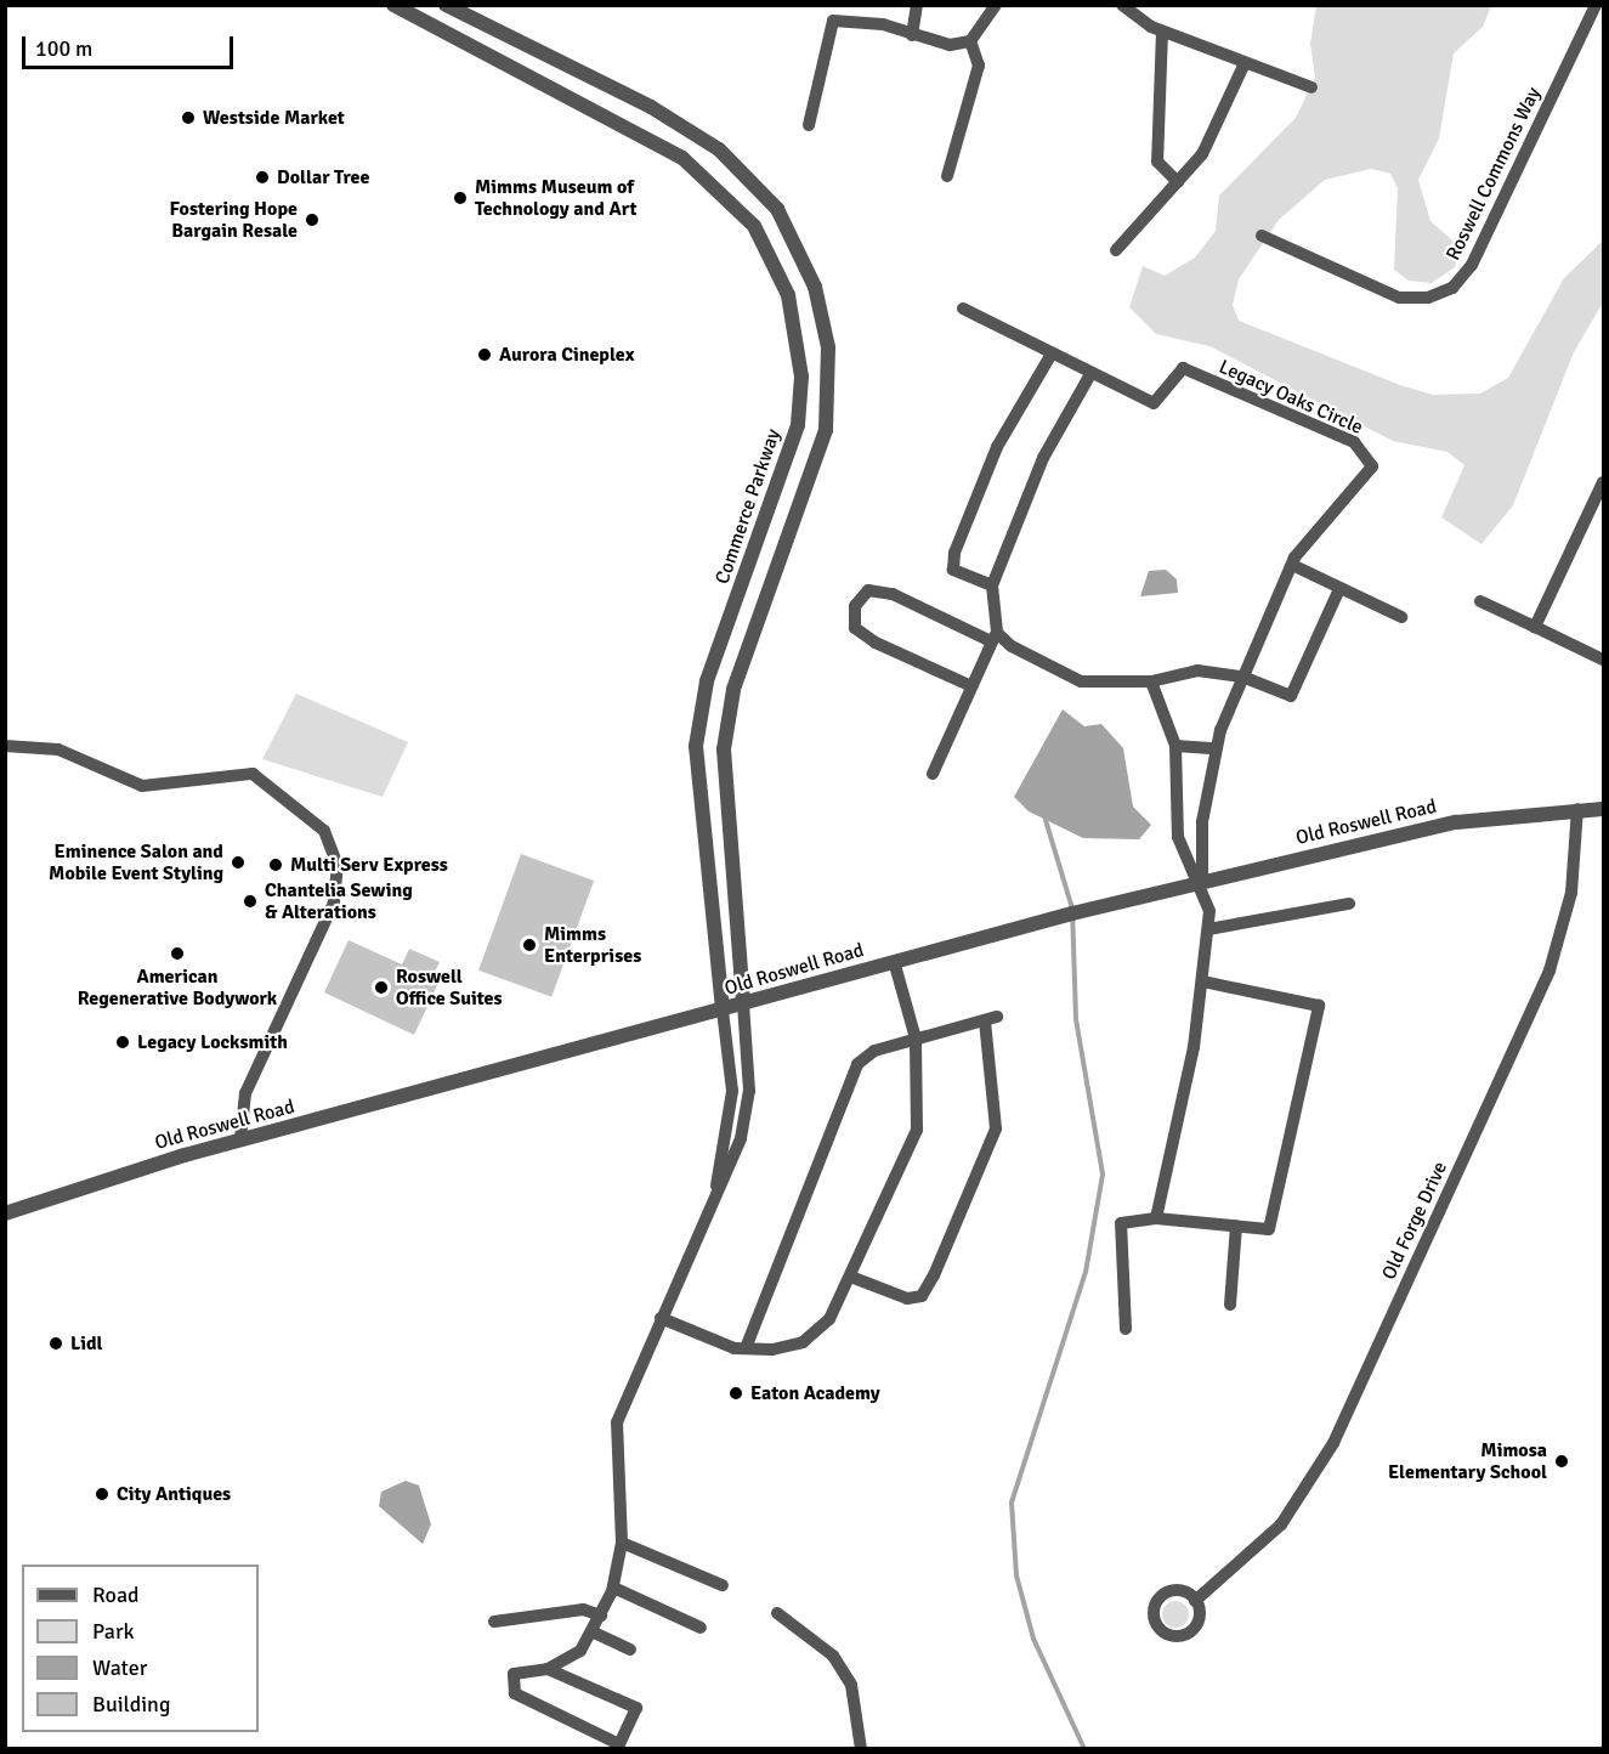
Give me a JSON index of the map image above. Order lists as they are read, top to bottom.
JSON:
{
  "streets": {
    "street": [
      "Roswell Commons Way",
      "Legacy Oaks Circle",
      "Commerce Parkway",
      "Old Roswell Road",
      "Old Forge Drive"
    ]
  },
  "crossings": [
    ["Legacy Oaks Circle", "Old Roswell Road"],
    ["Commerce Parkway", "Old Roswell Road"],
    ["Old Roswell Road", "Old Forge Drive"]
  ],
  "places": [
    "Westside Market",
    "Dollar Tree",
    "Mimms Museum of Technology and Art",
    "Fostering Hope Bargain Resale",
    "Aurora Cineplex",
    "Eminence Salon and Mobile Event Styling",
    "Multi Serv Express",
    "Chantelia Sewing & Alterations",
    "Mimms Enterprises",
    "American Regenerative Bodywork",
    "Roswell Office Suites",
    "Legacy Locksmith",
    "Lidl",
    "Eaton Academy",
    "Mimosa Elementary School",
    "City Antiques"
  ],
  "legend": [
    "Road",
    "Park",
    "Water",
    "Building"
  ],
  "scale_bar": "100 m"
}
